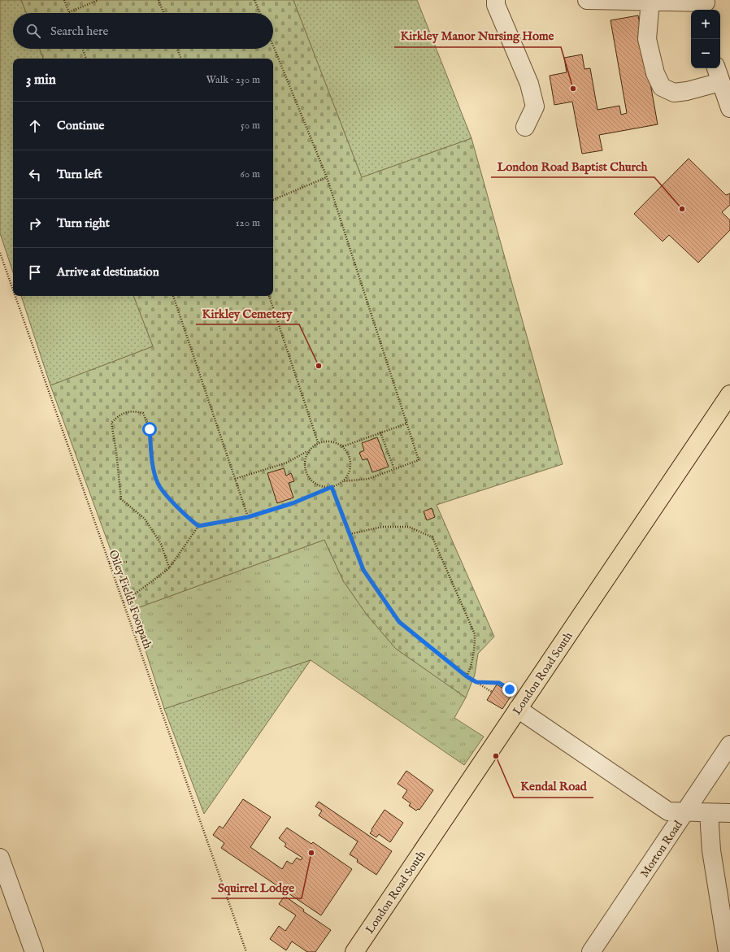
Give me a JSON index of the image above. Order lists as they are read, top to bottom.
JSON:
{
  "streets": {
    "main road": ["London Road South"],
    "street": ["Morton Road"],
    "path": ["Oiley Fields Footpath"]
  },
  "places": [
    "Kirkley Manor Nursing Home",
    "London Road Baptist Church",
    "Kirkley Cemetery",
    "Kendal Road",
    "Squirrel Lodge"
  ],
  "page": {
    "map_buttons": ["+", "−"],
    "search": "Search here",
    "heading": ["3 min", "Walk · 230 m"],
    "list": [
      ["Continue", "50 m"],
      ["Turn left", "60 m"],
      ["Turn right", "120 m"],
      "Arrive at destination"
    ]
  }
}
